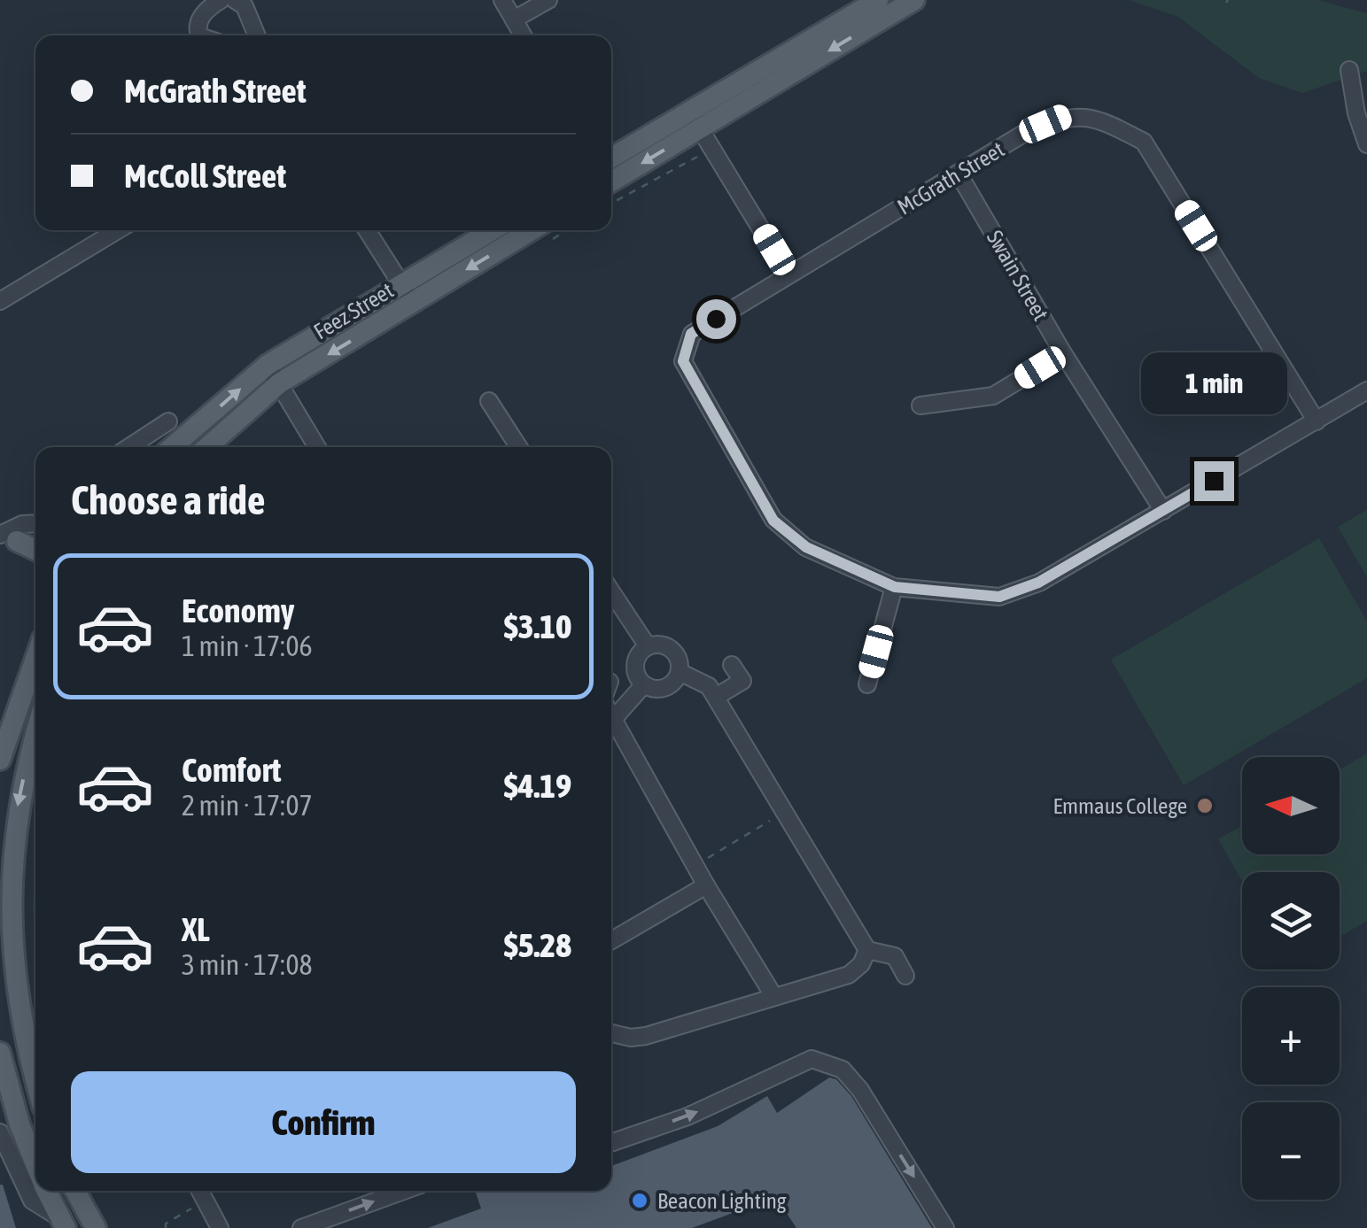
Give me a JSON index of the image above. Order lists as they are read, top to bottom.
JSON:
{
  "streets": {
    "main road": ["Feez Street"],
    "street": ["McGrath Street", "Swain Street"]
  },
  "crossings": [
    ["McGrath Street", "Swain Street"]
  ],
  "places": ["Emmaus College", "Beacon Lighting"],
  "north": "left",
  "page": {
    "banner": ["McGrath Street", "McColl Street"],
    "bubble": "1 min",
    "heading": "Choose a ride",
    "list": [
      {
        "name": "Economy",
        "note": "1 min · 17:06",
        "value": "$3.10"
      },
      {
        "name": "Comfort",
        "note": "2 min · 17:07",
        "value": "$4.19"
      },
      {
        "name": "XL",
        "note": "3 min · 17:08",
        "value": "$5.28"
      }
    ],
    "map_buttons": ["+", "−"],
    "buttons": "Confirm"
  }
}
